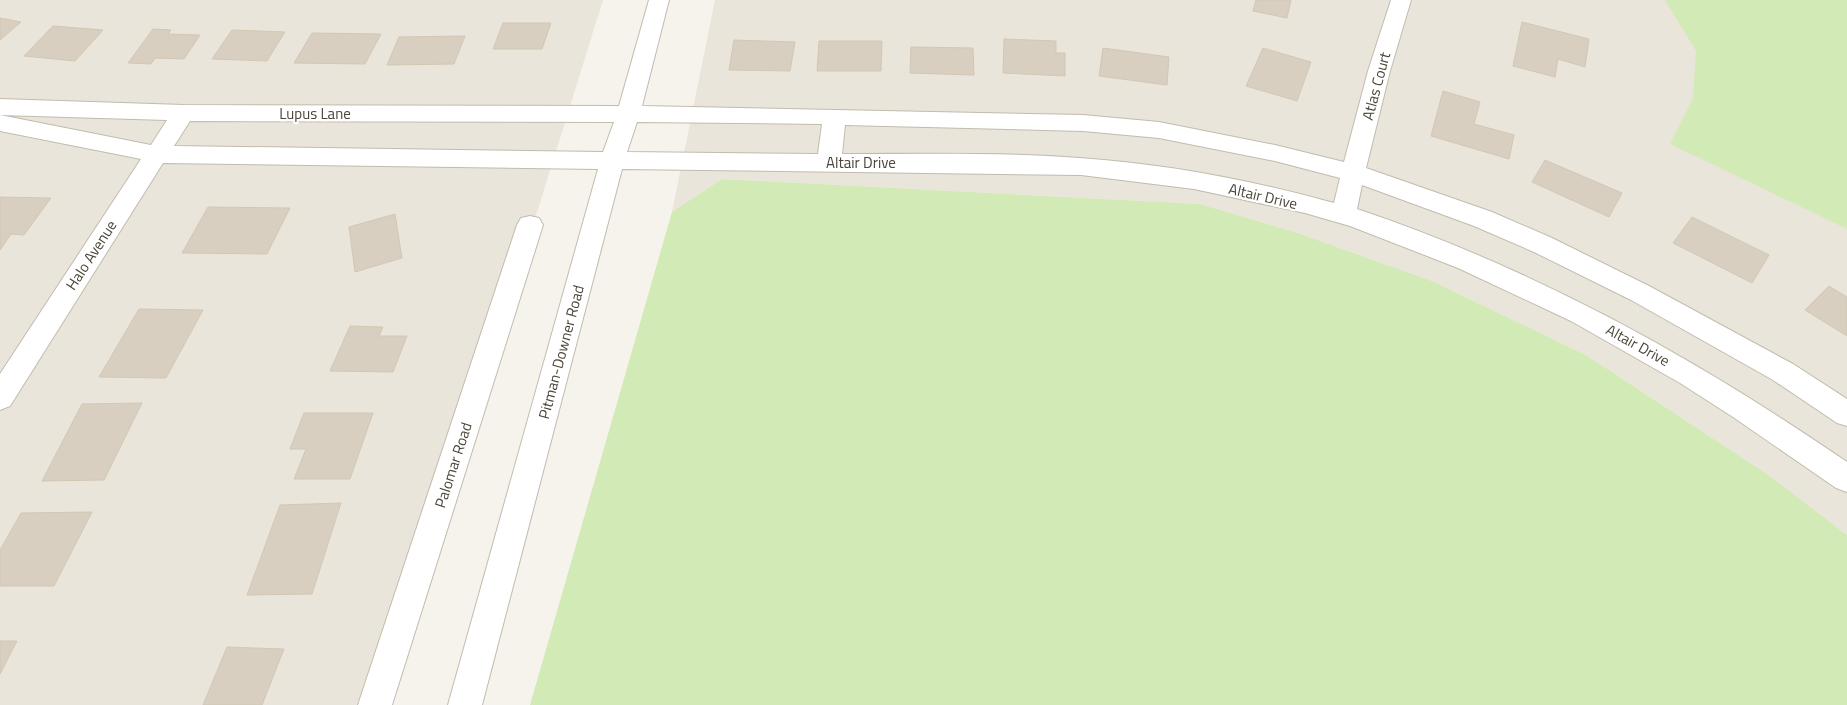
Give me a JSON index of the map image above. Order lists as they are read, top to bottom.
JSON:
{
  "streets": {
    "street": [
      "Atlas Court",
      "Lupus Lane",
      "Altair Drive",
      "Halo Avenue",
      "Pitman-Downer Road",
      "Palomar Road"
    ]
  },
  "crossings": [
    ["Atlas Court", "Altair Drive"],
    ["Lupus Lane", "Halo Avenue"],
    ["Lupus Lane", "Pitman-Downer Road"],
    ["Altair Drive", "Pitman-Downer Road"]
  ]
}
